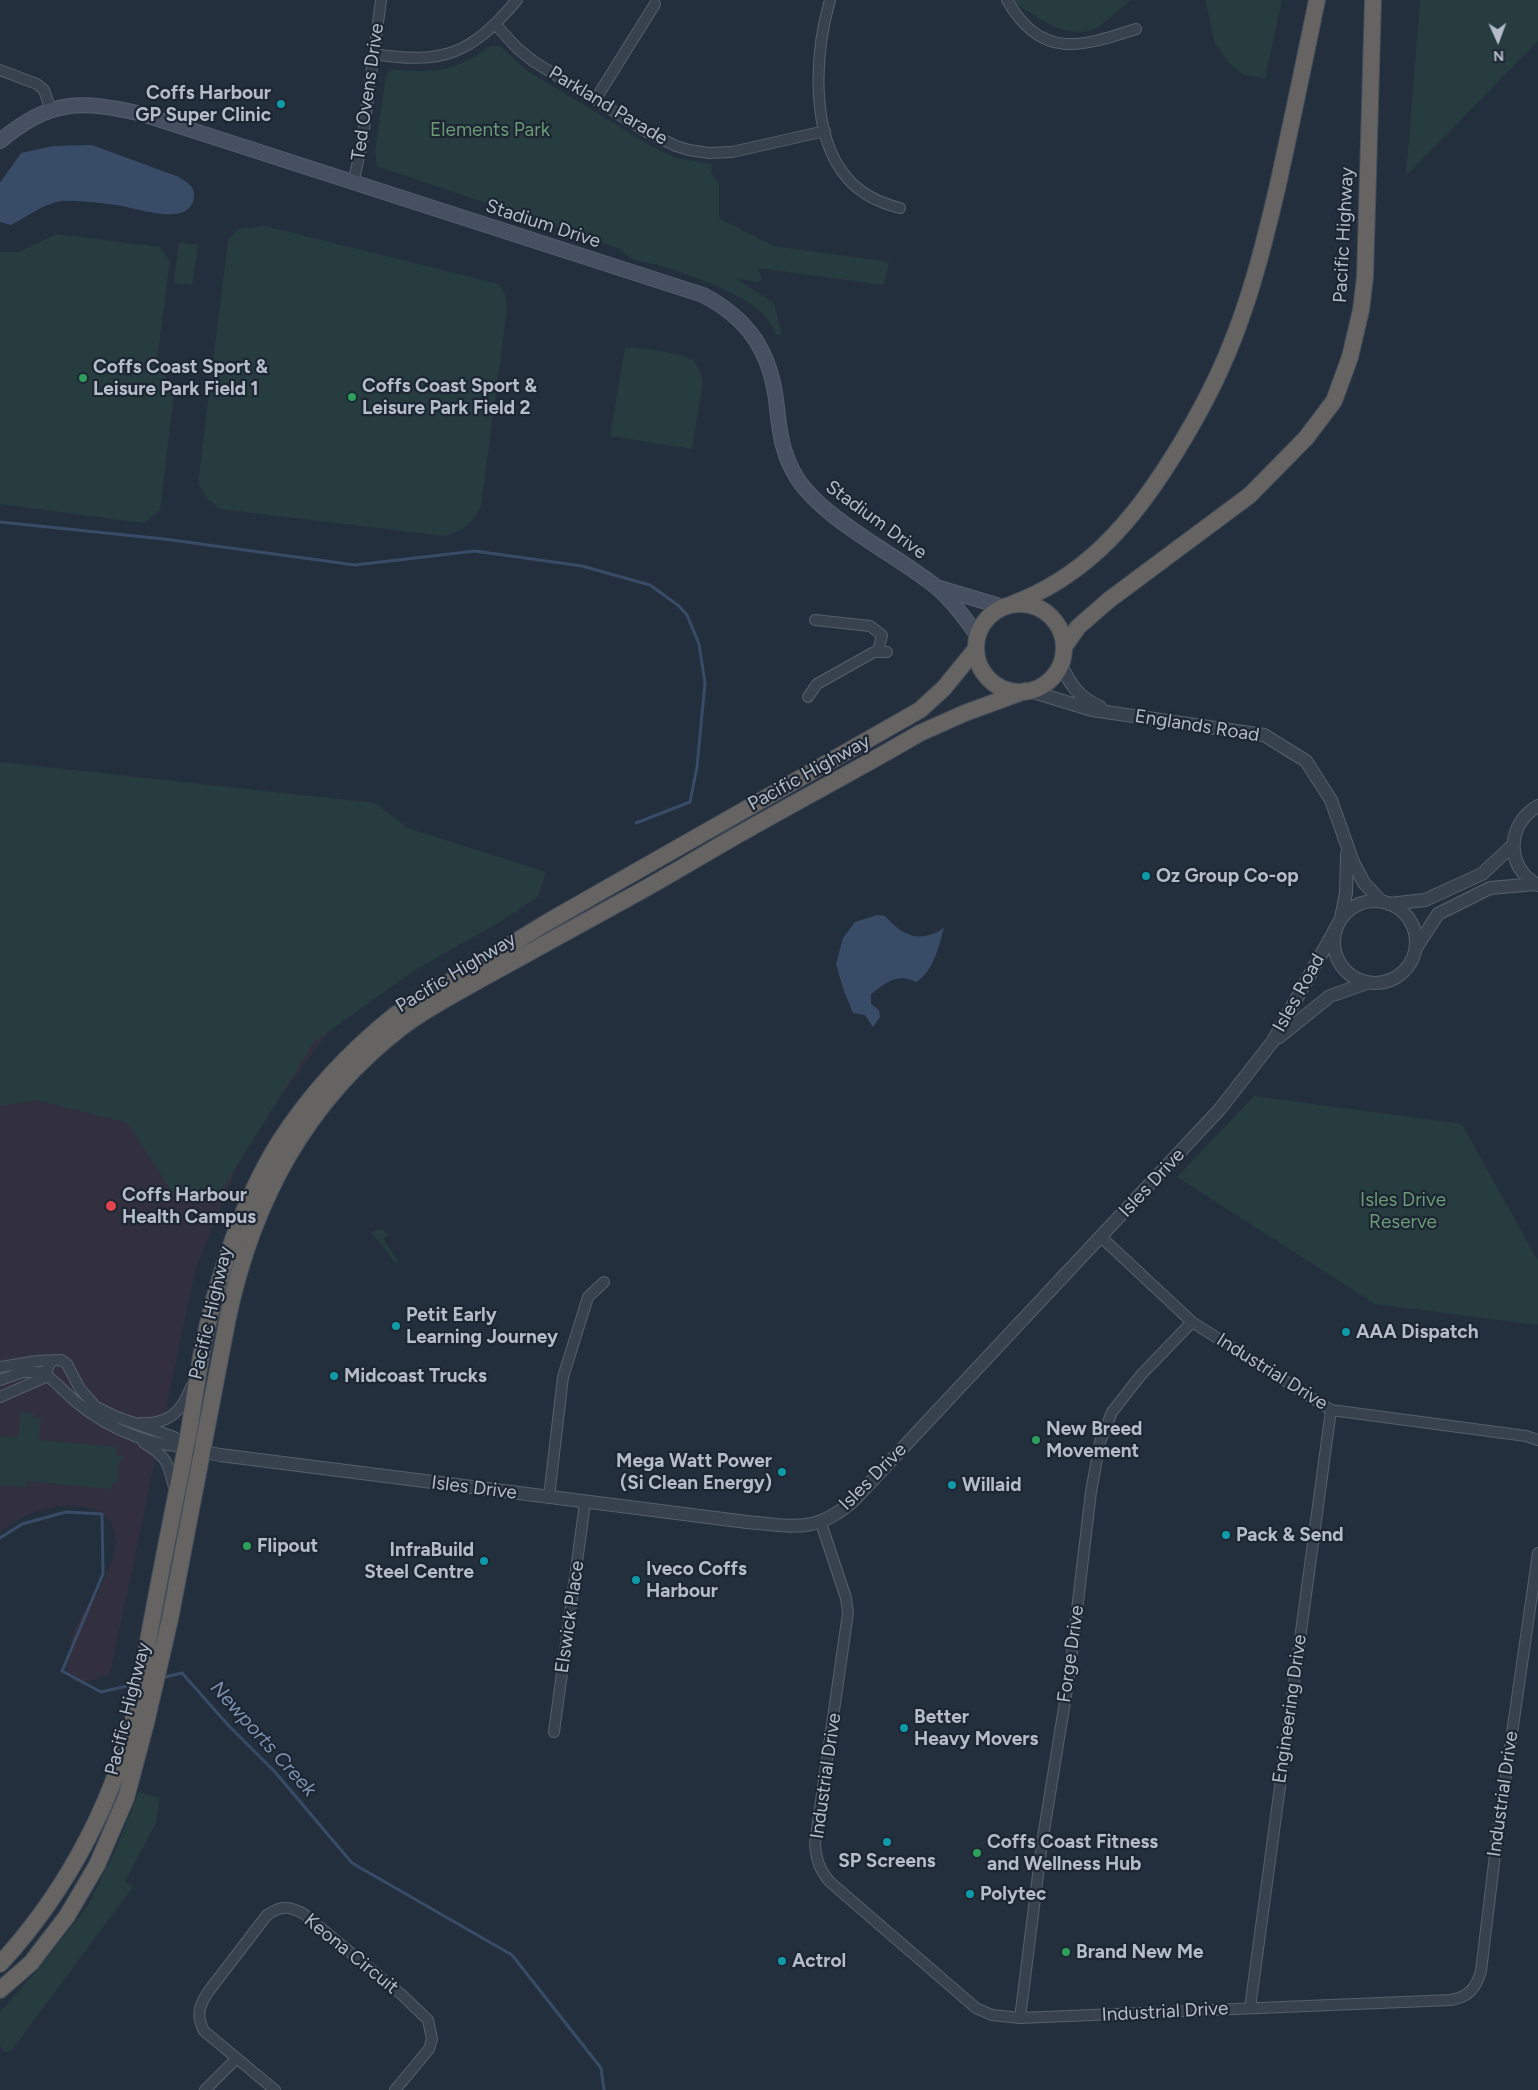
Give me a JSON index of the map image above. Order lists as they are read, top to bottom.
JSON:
{
  "streets": {
    "highway": ["Pacific Highway"],
    "main road": ["Stadium Drive"],
    "street": [
      "Ted Ovens Drive",
      "Parkland Parade",
      "Englands Road",
      "Isles Road",
      "Isles Drive",
      "Industrial Drive",
      "Elswick Place",
      "Forge Drive",
      "Engineering Drive",
      "Keona Circuit"
    ]
  },
  "crossings": [
    ["Ted Ovens Drive", "Stadium Drive"],
    ["Stadium Drive", "Pacific Highway"],
    ["Stadium Drive", "Englands Road"],
    ["Pacific Highway", "Englands Road"],
    ["Pacific Highway", "Isles Drive"],
    ["Englands Road", "Isles Road"],
    ["Isles Road", "Isles Drive"],
    ["Isles Drive", "Industrial Drive"],
    ["Isles Drive", "Elswick Place"],
    ["Industrial Drive", "Forge Drive"],
    ["Industrial Drive", "Engineering Drive"]
  ],
  "water": ["Newports Creek"],
  "parks": ["Elements Park", "Isles Drive Reserve"],
  "places": [
    "Coffs Harbour GP Super Clinic",
    "Coffs Coast Sport & Leisure Park Field 1",
    "Coffs Coast Sport & Leisure Park Field 2",
    "Oz Group Co-op",
    "Coffs Harbour Health Campus",
    "Petit Early Learning Journey",
    "AAA Dispatch",
    "Midcoast Trucks",
    "New Breed Movement",
    "Mega Watt Power (Si Clean Energy)",
    "Willaid",
    "Pack & Send",
    "Flipout",
    "InfraBuild Steel Centre",
    "Iveco Coffs Harbour",
    "Better Heavy Movers",
    "SP Screens",
    "Coffs Coast Fitness and Wellness Hub",
    "Polytec",
    "Brand New Me",
    "Actrol"
  ],
  "north": "bottom"
}
